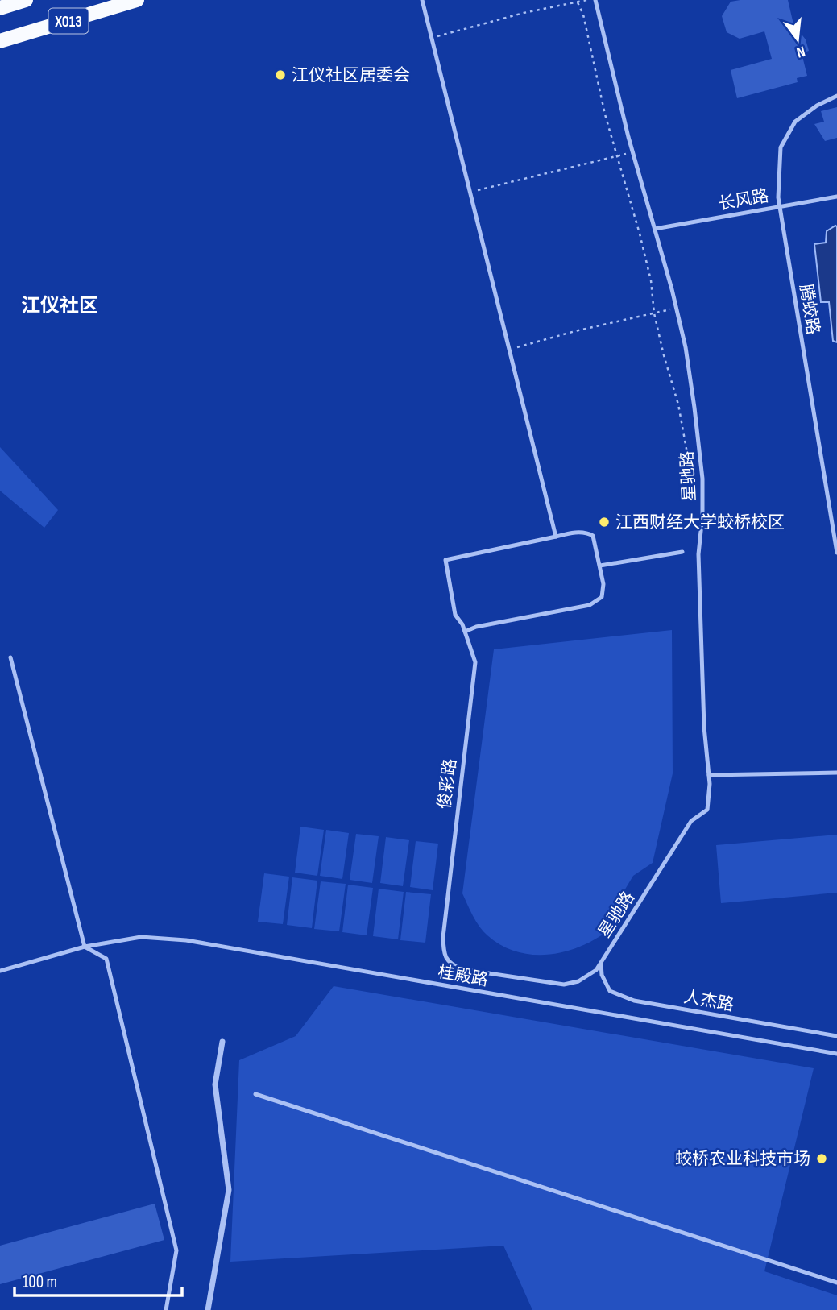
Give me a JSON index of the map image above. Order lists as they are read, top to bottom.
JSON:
{
  "streets": {
    "main road": ["X013"],
    "lane": [
      "长风路",
      "腾蛟路",
      "星驰路",
      "俊彩路",
      "桂殿路",
      "人杰路"
    ]
  },
  "crossings": [
    ["长风路", "腾蛟路"],
    ["长风路", "星驰路"],
    ["星驰路", "俊彩路"],
    ["星驰路", "人杰路"],
    ["俊彩路", "人杰路"]
  ],
  "districts": ["江仪社区"],
  "places": ["江仪社区居委会", "江西财经大学蛟桥校区", "蛟桥农业科技市场"],
  "scale_bar": "100 m",
  "north": "bottom"
}
